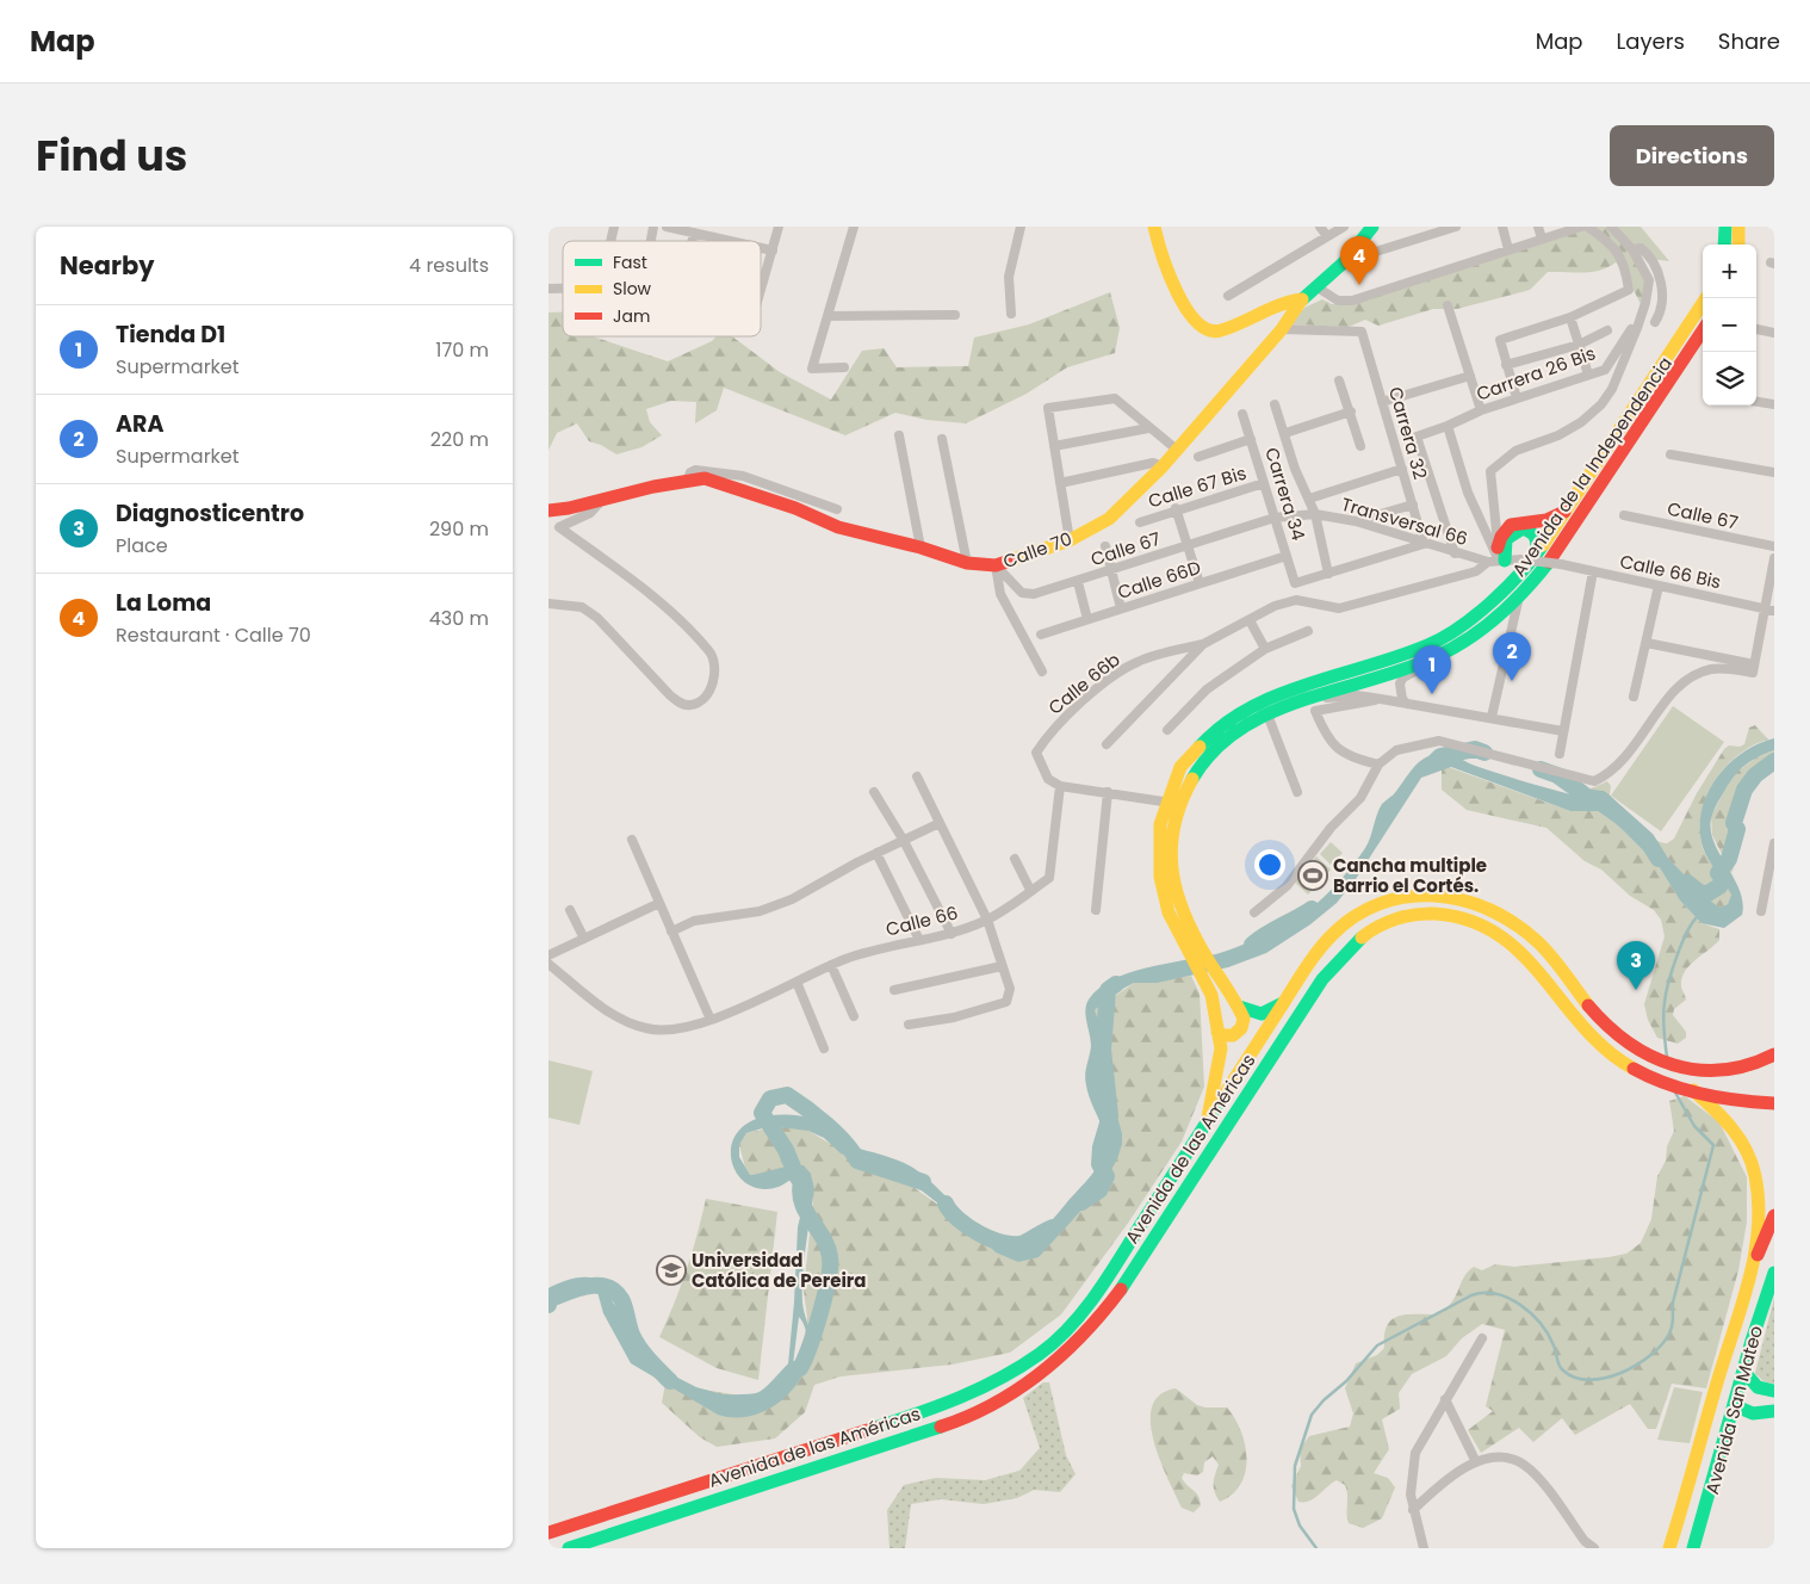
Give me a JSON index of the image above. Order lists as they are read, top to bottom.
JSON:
{
  "streets": {
    "main road": [
      "Avenida de la Independencia",
      "Calle 70",
      "Avenida de las Américas",
      "Avenida San Mateo"
    ],
    "street": [
      "Carrera 26 Bis",
      "Carrera 32",
      "Calle 67 Bis",
      "Carrera 34",
      "Calle 67",
      "Transversal 66",
      "Calle 66 Bis",
      "Calle 66D",
      "Calle 66b",
      "Calle 66"
    ]
  },
  "crossings": [
    ["Carrera 26 Bis", "Carrera 32"],
    ["Carrera 26 Bis", "Transversal 66"],
    ["Carrera 32", "Transversal 66"],
    ["Carrera 32", "Calle 70"],
    ["Avenida de la Independencia", "Avenida de las Américas"],
    ["Calle 67 Bis", "Carrera 34"],
    ["Carrera 34", "Calle 67"],
    ["Carrera 34", "Transversal 66"],
    ["Carrera 34", "Calle 66D"],
    ["Calle 67", "Transversal 66"],
    ["Calle 67", "Calle 70"],
    ["Transversal 66", "Calle 66 Bis"],
    ["Calle 66b", "Calle 66"],
    ["Avenida de las Américas", "Avenida San Mateo"]
  ],
  "places": {
    "sports": ["Cancha multiple Barrio el Cortés."],
    "school or university": ["Universidad Católica de Pereira"]
  },
  "legend": ["Fast", "Slow", "Jam"],
  "page": {
    "header": "Map",
    "nav": ["Map", "Layers", "Share"],
    "title": "Find us",
    "buttons": "Directions",
    "heading": ["Nearby", "4 results"],
    "pins": [
      "4",
      "2",
      "1",
      "3"
    ],
    "map_buttons": ["+", "−"],
    "list": [
      {
        "mark": "1",
        "name": "Tienda D1",
        "note": "Supermarket",
        "value": "170 m"
      },
      {
        "mark": "2",
        "name": "ARA",
        "note": "Supermarket",
        "value": "220 m"
      },
      {
        "mark": "3",
        "name": "Diagnosticentro",
        "note": "Place",
        "value": "290 m"
      },
      {
        "mark": "4",
        "name": "La Loma",
        "note": "Restaurant · Calle 70",
        "value": "430 m"
      }
    ]
  }
}
